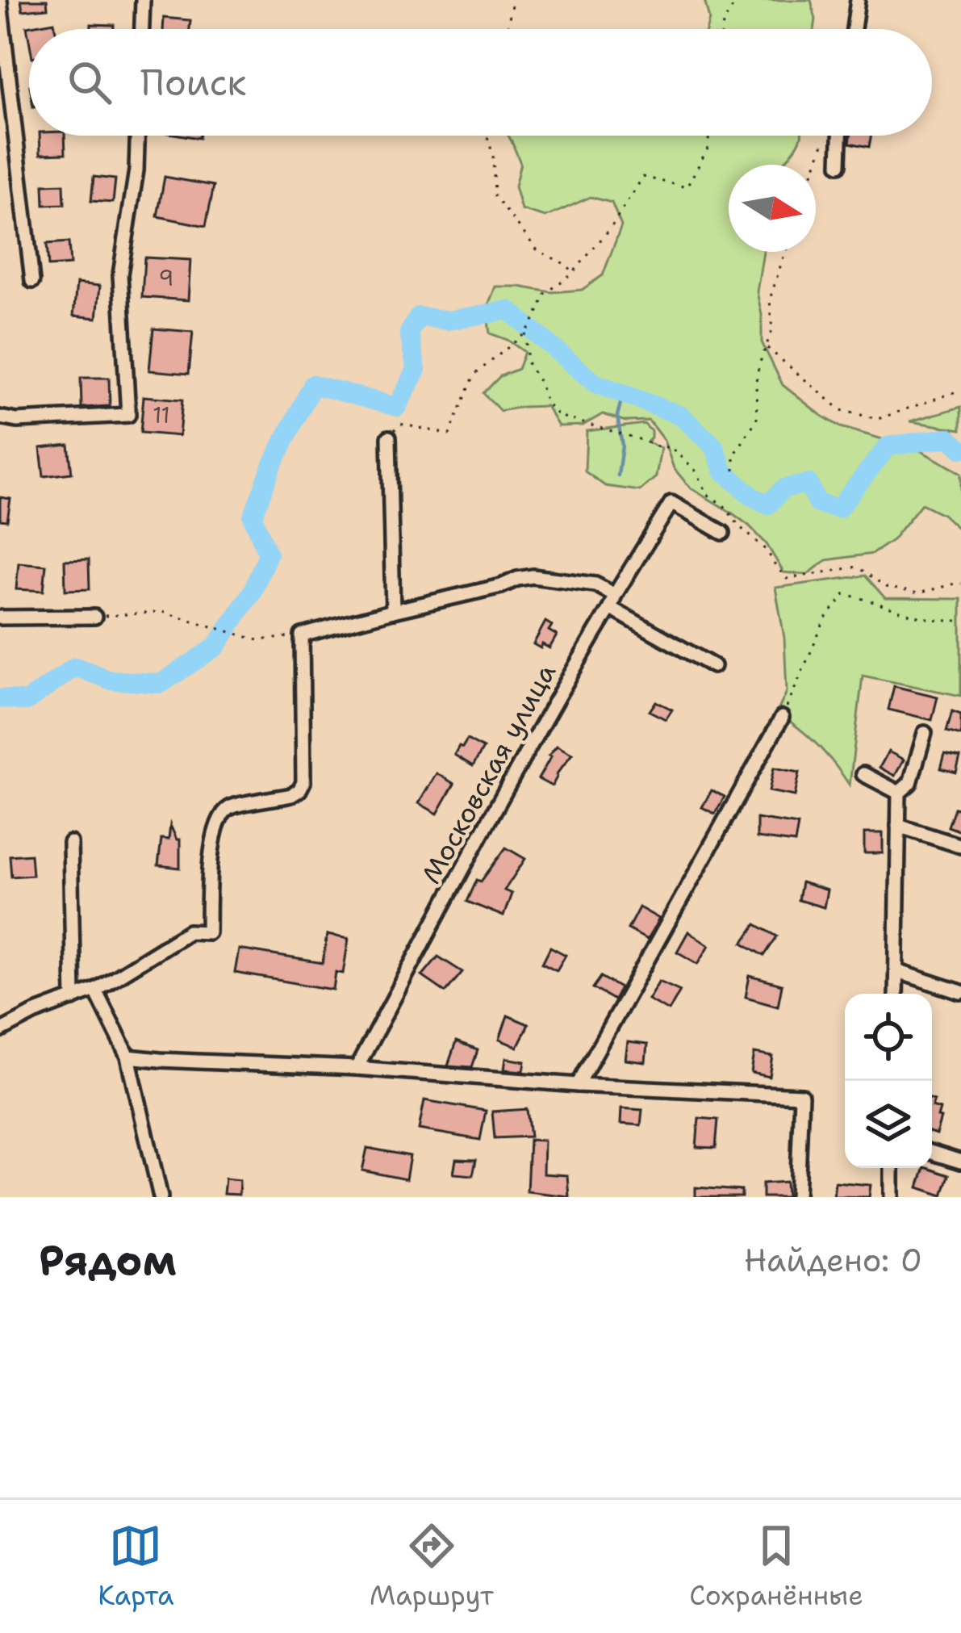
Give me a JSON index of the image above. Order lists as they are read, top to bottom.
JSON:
{
  "streets": {
    "street": ["Московская улица"]
  },
  "house_numbers": ["9", "11"],
  "north": "right",
  "page": {
    "search": "Поиск",
    "heading": ["Рядом", "Найдено: 0"],
    "nav": ["Карта", "Маршрут", "Сохранённые"]
  }
}
